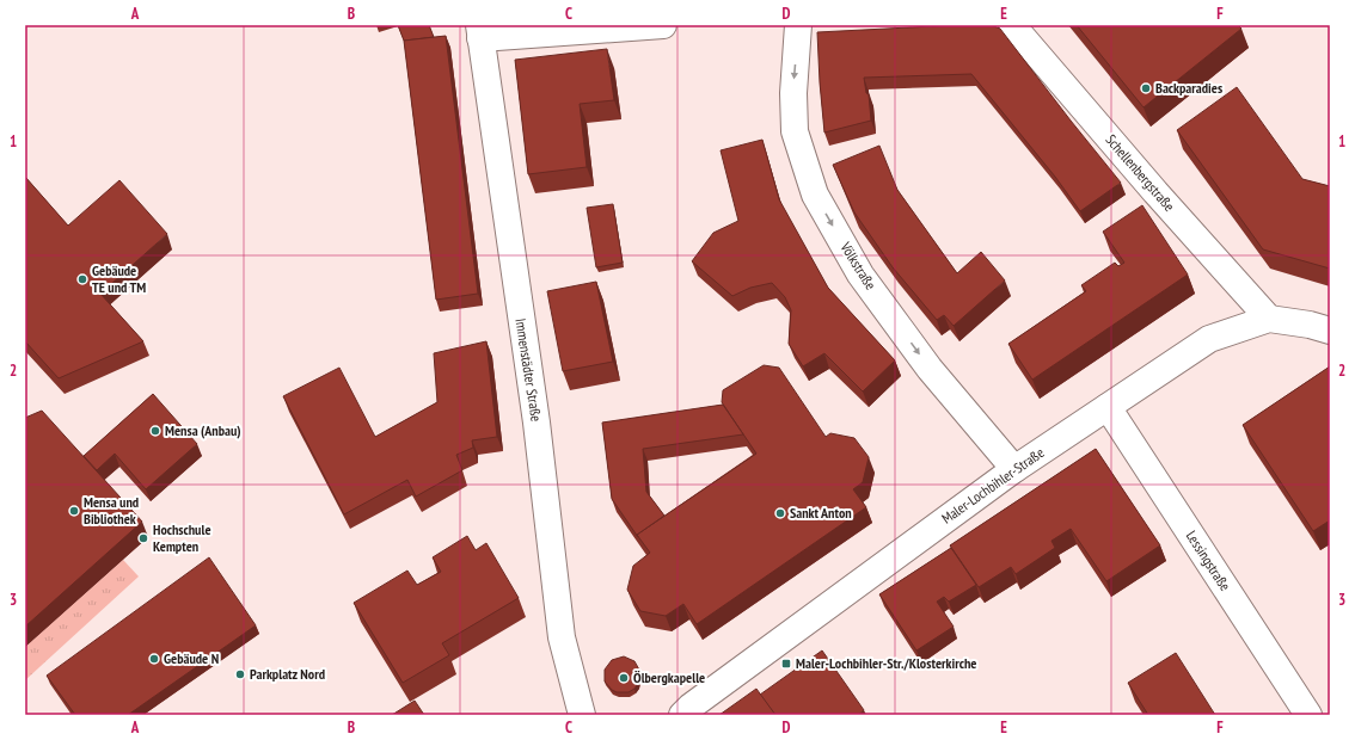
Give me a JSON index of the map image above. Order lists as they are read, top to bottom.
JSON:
{
  "streets": {
    "street": [
      "Schellenbergstraße",
      "Völkstraße",
      "Immenstädter Straße",
      "Maler-Lochbihler-Straße",
      "Lessingstraße"
    ]
  },
  "crossings": [
    ["Schellenbergstraße", "Maler-Lochbihler-Straße"],
    ["Völkstraße", "Maler-Lochbihler-Straße"],
    ["Maler-Lochbihler-Straße", "Lessingstraße"]
  ],
  "one_way": ["Völkstraße"],
  "places": {
    "other": [
      "Backparadies",
      "Gebäude TE und TM",
      "Mensa (Anbau)",
      "Mensa und Bibliothek",
      "Sankt Anton",
      "Hochschule Kempten",
      "Gebäude N",
      "Parkplatz Nord",
      "Ölbergkapelle"
    ],
    "transit": ["Maler-Lochbihler-Str./Klosterkirche"]
  },
  "grid": {
    "columns": [
      "A",
      "B",
      "C",
      "D",
      "E",
      "F"
    ],
    "rows": ["1", "2", "3"]
  }
}
